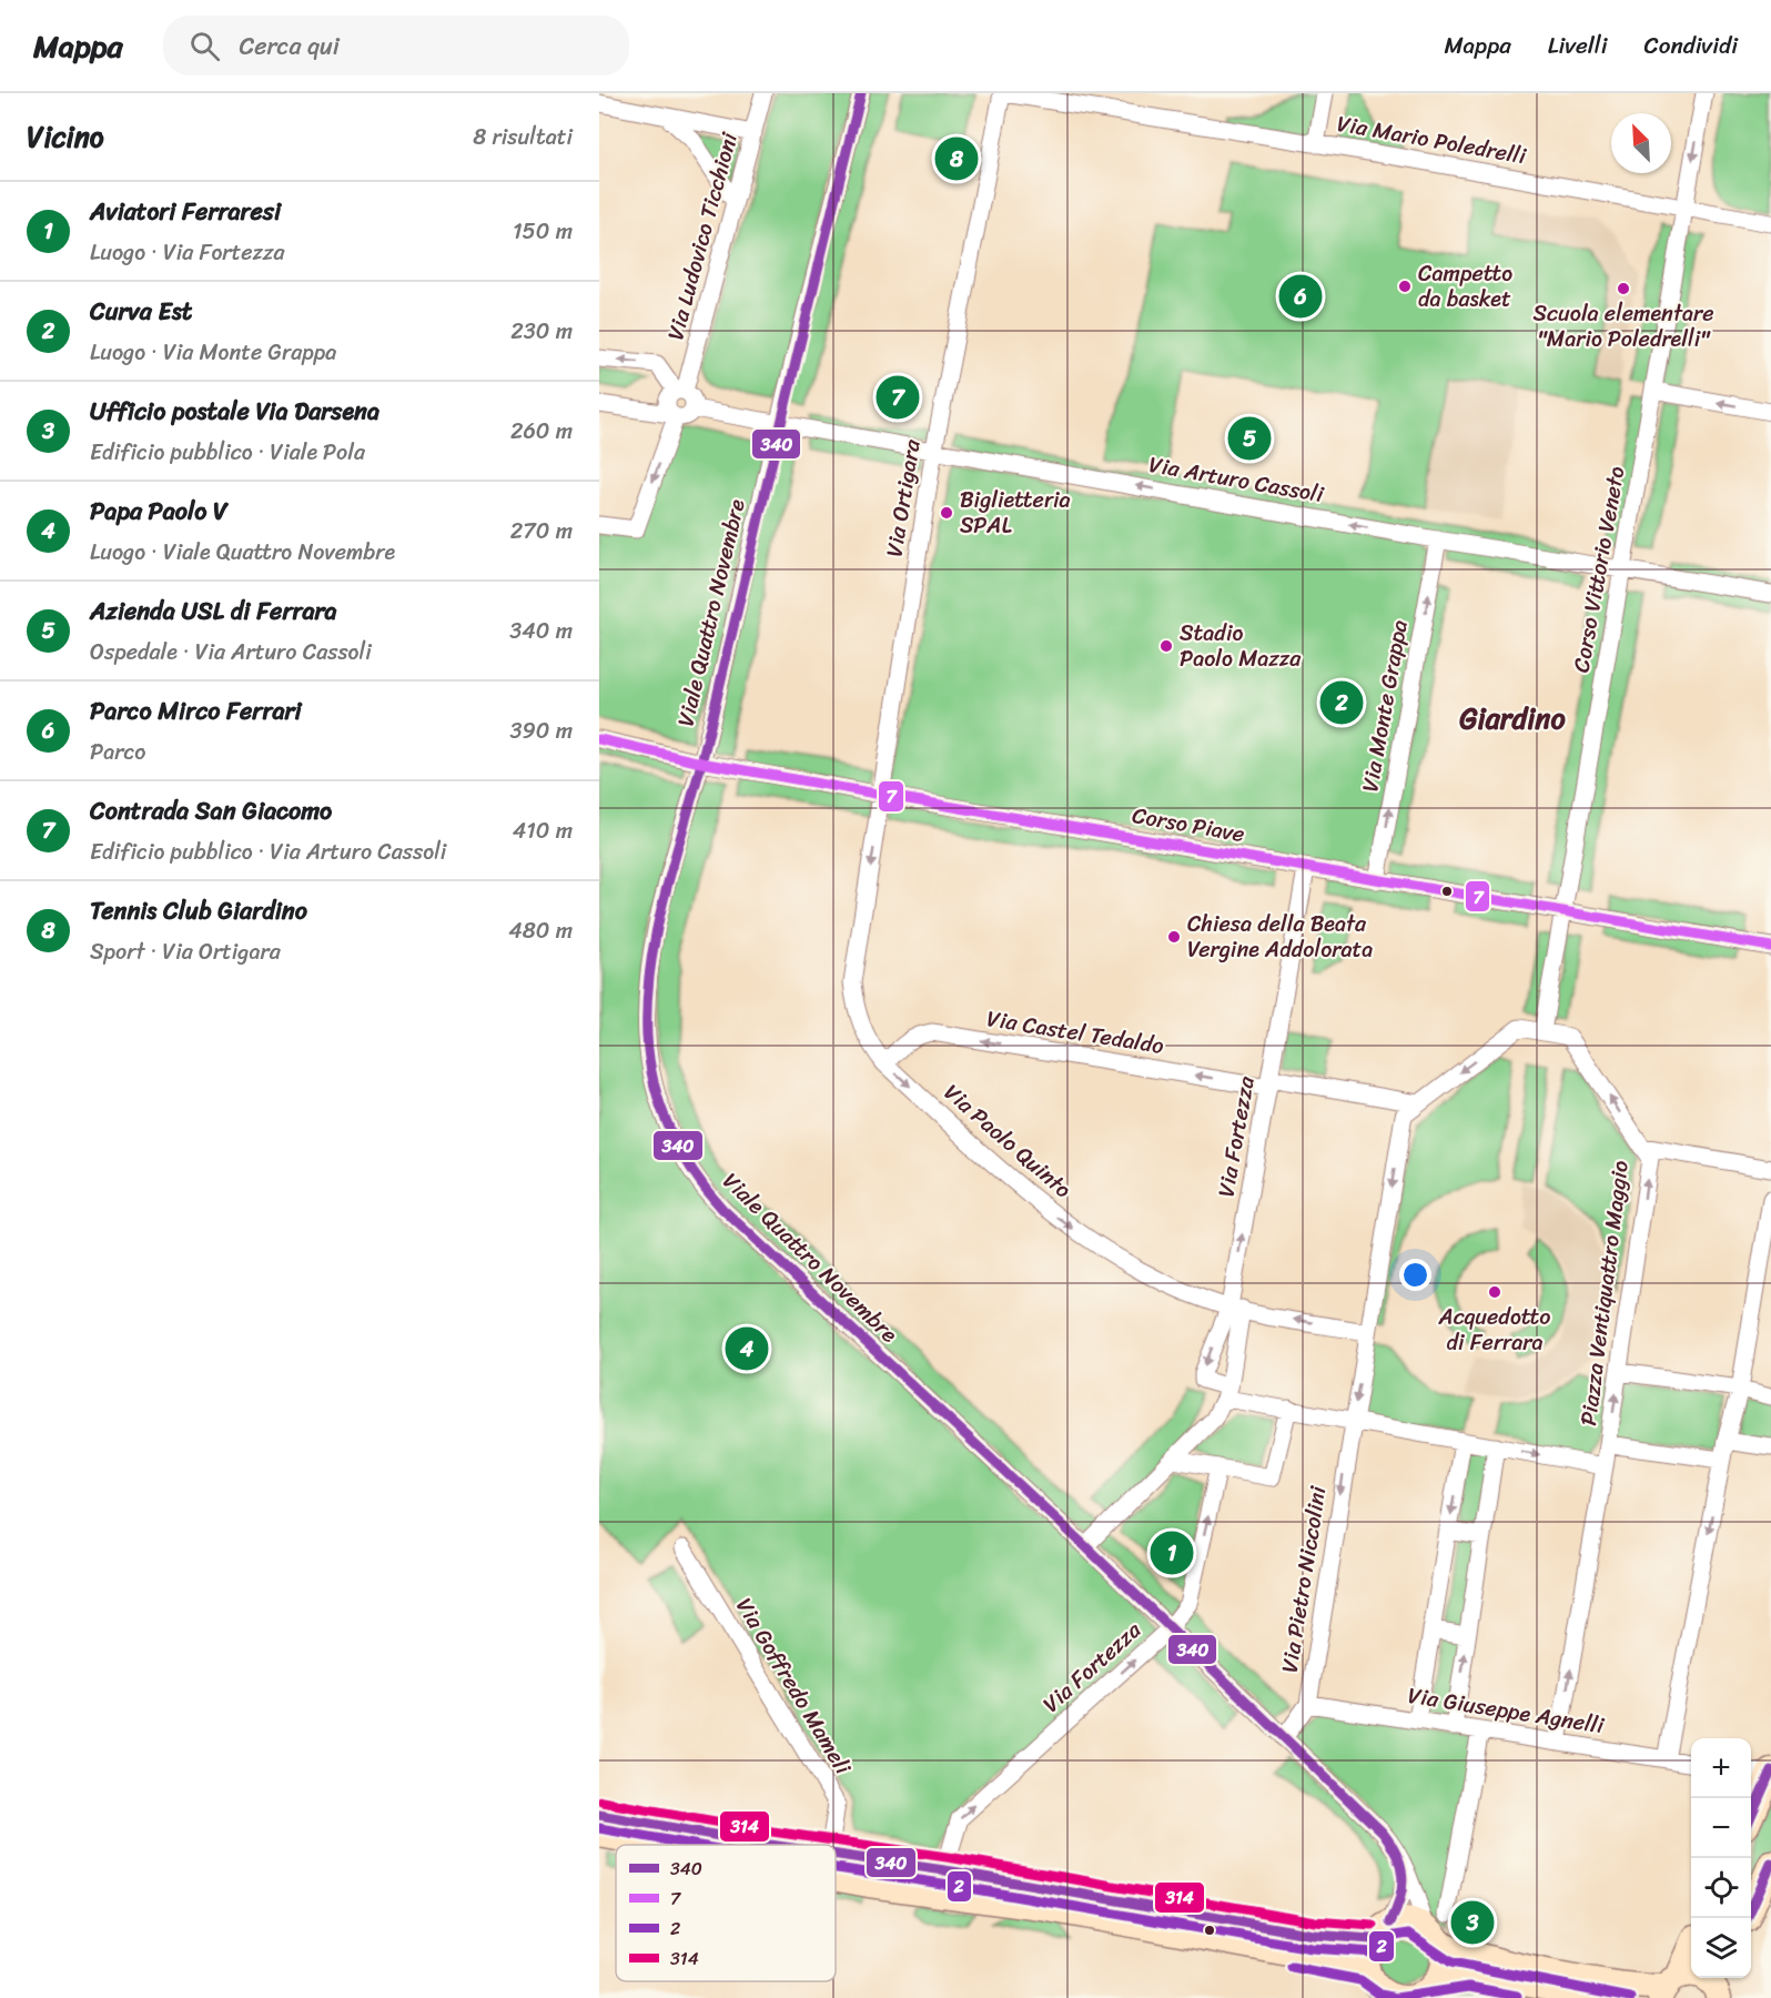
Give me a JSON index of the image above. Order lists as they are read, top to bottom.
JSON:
{
  "streets": {
    "street": [
      "Via Mario Poledrelli",
      "Via Ludovico Ticchioni",
      "Via Arturo Cassoli",
      "Via Ortigara",
      "Corso Vittorio Veneto",
      "Viale Quattro Novembre",
      "Via Monte Grappa",
      "Corso Piave",
      "Via Castel Tedaldo",
      "Via Fortezza",
      "Via Paolo Quinto",
      "Piazza Ventiquattro Maggio",
      "Via Pietro Niccolini",
      "Via Goffredo Mameli",
      "Via Giuseppe Agnelli"
    ]
  },
  "crossings": [
    ["Via Mario Poledrelli", "Via Ortigara"],
    ["Via Mario Poledrelli", "Corso Vittorio Veneto"],
    ["Via Ludovico Ticchioni", "Via Arturo Cassoli"],
    ["Via Arturo Cassoli", "Via Ortigara"],
    ["Via Arturo Cassoli", "Corso Vittorio Veneto"],
    ["Via Arturo Cassoli", "Viale Quattro Novembre"],
    ["Via Arturo Cassoli", "Via Monte Grappa"],
    ["Via Ortigara", "Corso Piave"],
    ["Via Ortigara", "Via Paolo Quinto"],
    ["Corso Vittorio Veneto", "Corso Piave"],
    ["Corso Vittorio Veneto", "Piazza Ventiquattro Maggio"],
    ["Viale Quattro Novembre", "Corso Piave"],
    ["Viale Quattro Novembre", "Via Fortezza"],
    ["Viale Quattro Novembre", "Via Pietro Niccolini"],
    ["Via Monte Grappa", "Corso Piave"],
    ["Corso Piave", "Via Fortezza"],
    ["Corso Piave", "Via Paolo Quinto"],
    ["Via Castel Tedaldo", "Via Fortezza"],
    ["Via Castel Tedaldo", "Via Paolo Quinto"],
    ["Via Castel Tedaldo", "Piazza Ventiquattro Maggio"],
    ["Via Fortezza", "Via Paolo Quinto"],
    ["Via Paolo Quinto", "Piazza Ventiquattro Maggio"],
    ["Piazza Ventiquattro Maggio", "Via Pietro Niccolini"],
    ["Piazza Ventiquattro Maggio", "Via Giuseppe Agnelli"],
    ["Via Pietro Niccolini", "Via Giuseppe Agnelli"]
  ],
  "one_way": ["Via Arturo Cassoli", "Via Monte Grappa", "Via Castel Tedaldo"],
  "districts": ["Giardino"],
  "places": [
    "Campetto da basket",
    "Scuola elementare \"Mario Poledrelli\"",
    "Biglietteria SPAL",
    "Stadio Paolo Mazza",
    "Chiesa della Beata Vergine Addolorata",
    "Acquedotto di Ferrara"
  ],
  "lines": [
    "transit line 340",
    "transit line 7",
    "transit line 314",
    "transit line 2"
  ],
  "legend": [
    "340",
    "7",
    "2",
    "314"
  ],
  "north": "top left",
  "page": {
    "header": "Mappa",
    "search": "Cerca qui",
    "nav": ["Mappa", "Livelli", "Condividi"],
    "heading": ["Vicino", "8 risultati"],
    "pins": [
      "8",
      "6",
      "7",
      "5",
      "2",
      "4",
      "1",
      "3"
    ],
    "list": [
      {
        "mark": "1",
        "name": "Aviatori Ferraresi",
        "note": "Luogo · Via Fortezza",
        "value": "150 m"
      },
      {
        "mark": "2",
        "name": "Curva Est",
        "note": "Luogo · Via Monte Grappa",
        "value": "230 m"
      },
      {
        "mark": "3",
        "name": "Ufficio postale Via Darsena",
        "note": "Edificio pubblico · Viale Pola",
        "value": "260 m"
      },
      {
        "mark": "4",
        "name": "Papa Paolo V",
        "note": "Luogo · Viale Quattro Novembre",
        "value": "270 m"
      },
      {
        "mark": "5",
        "name": "Azienda USL di Ferrara",
        "note": "Ospedale · Via Arturo Cassoli",
        "value": "340 m"
      },
      {
        "mark": "6",
        "name": "Parco Mirco Ferrari",
        "note": "Parco",
        "value": "390 m"
      },
      {
        "mark": "7",
        "name": "Contrada San Giacomo",
        "note": "Edificio pubblico · Via Arturo Cassoli",
        "value": "410 m"
      },
      {
        "mark": "8",
        "name": "Tennis Club Giardino",
        "note": "Sport · Via Ortigara",
        "value": "480 m"
      }
    ],
    "map_buttons": ["+", "−"]
  }
}
